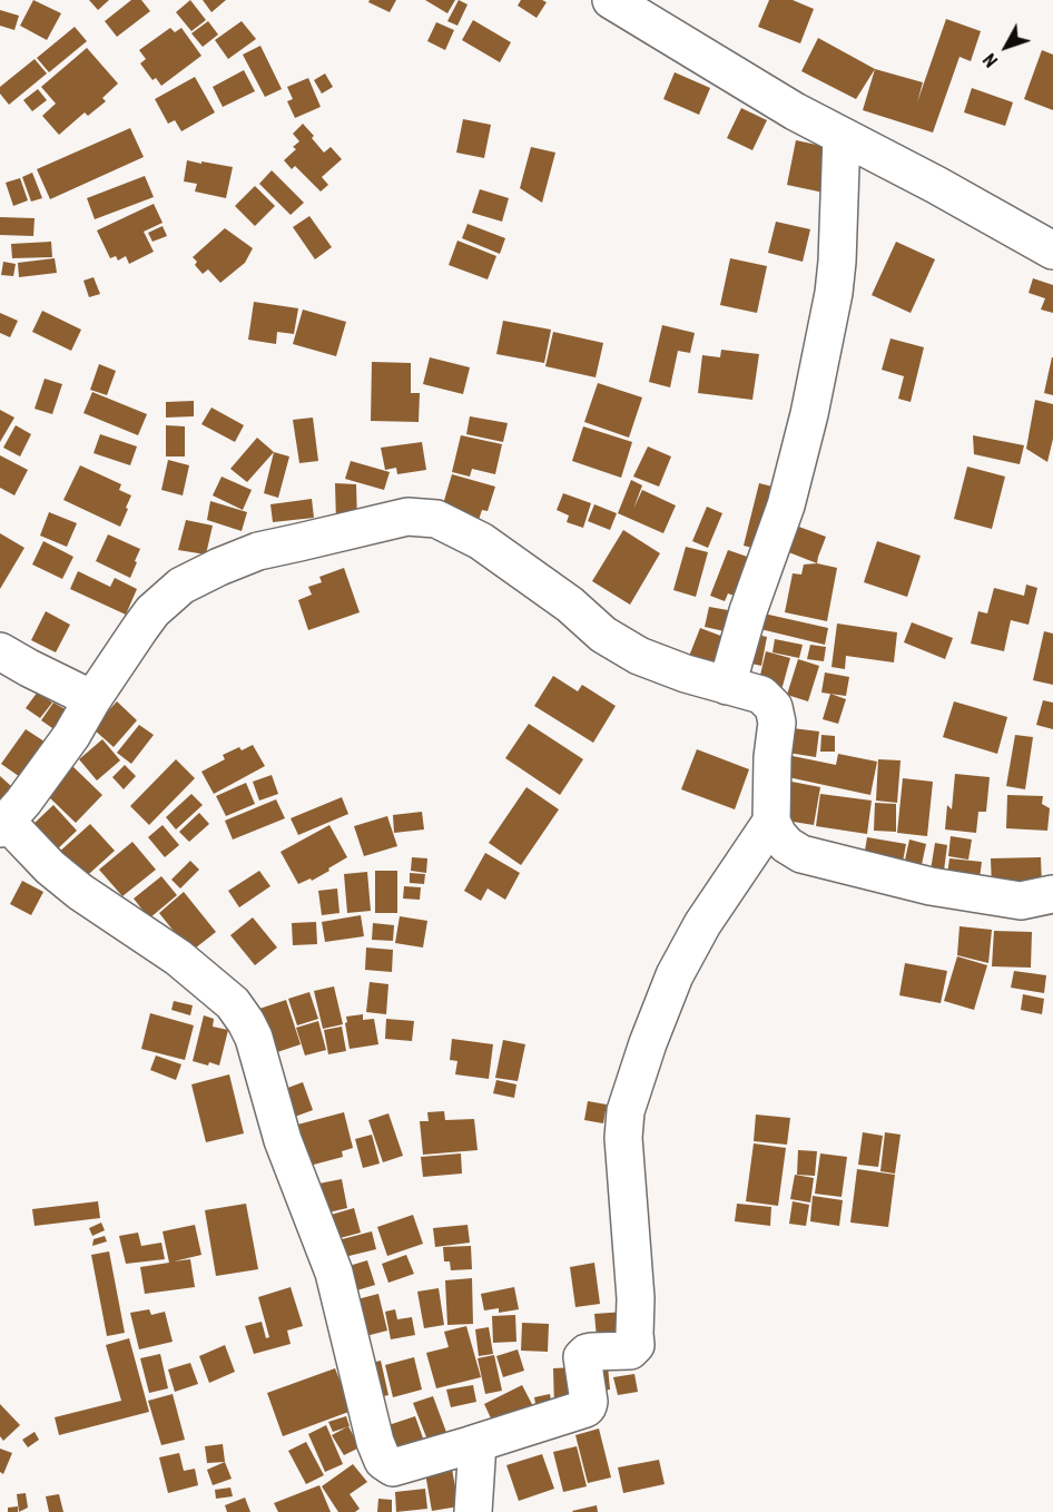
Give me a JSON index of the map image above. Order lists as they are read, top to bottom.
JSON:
{
  "north": "bottom left"
}
